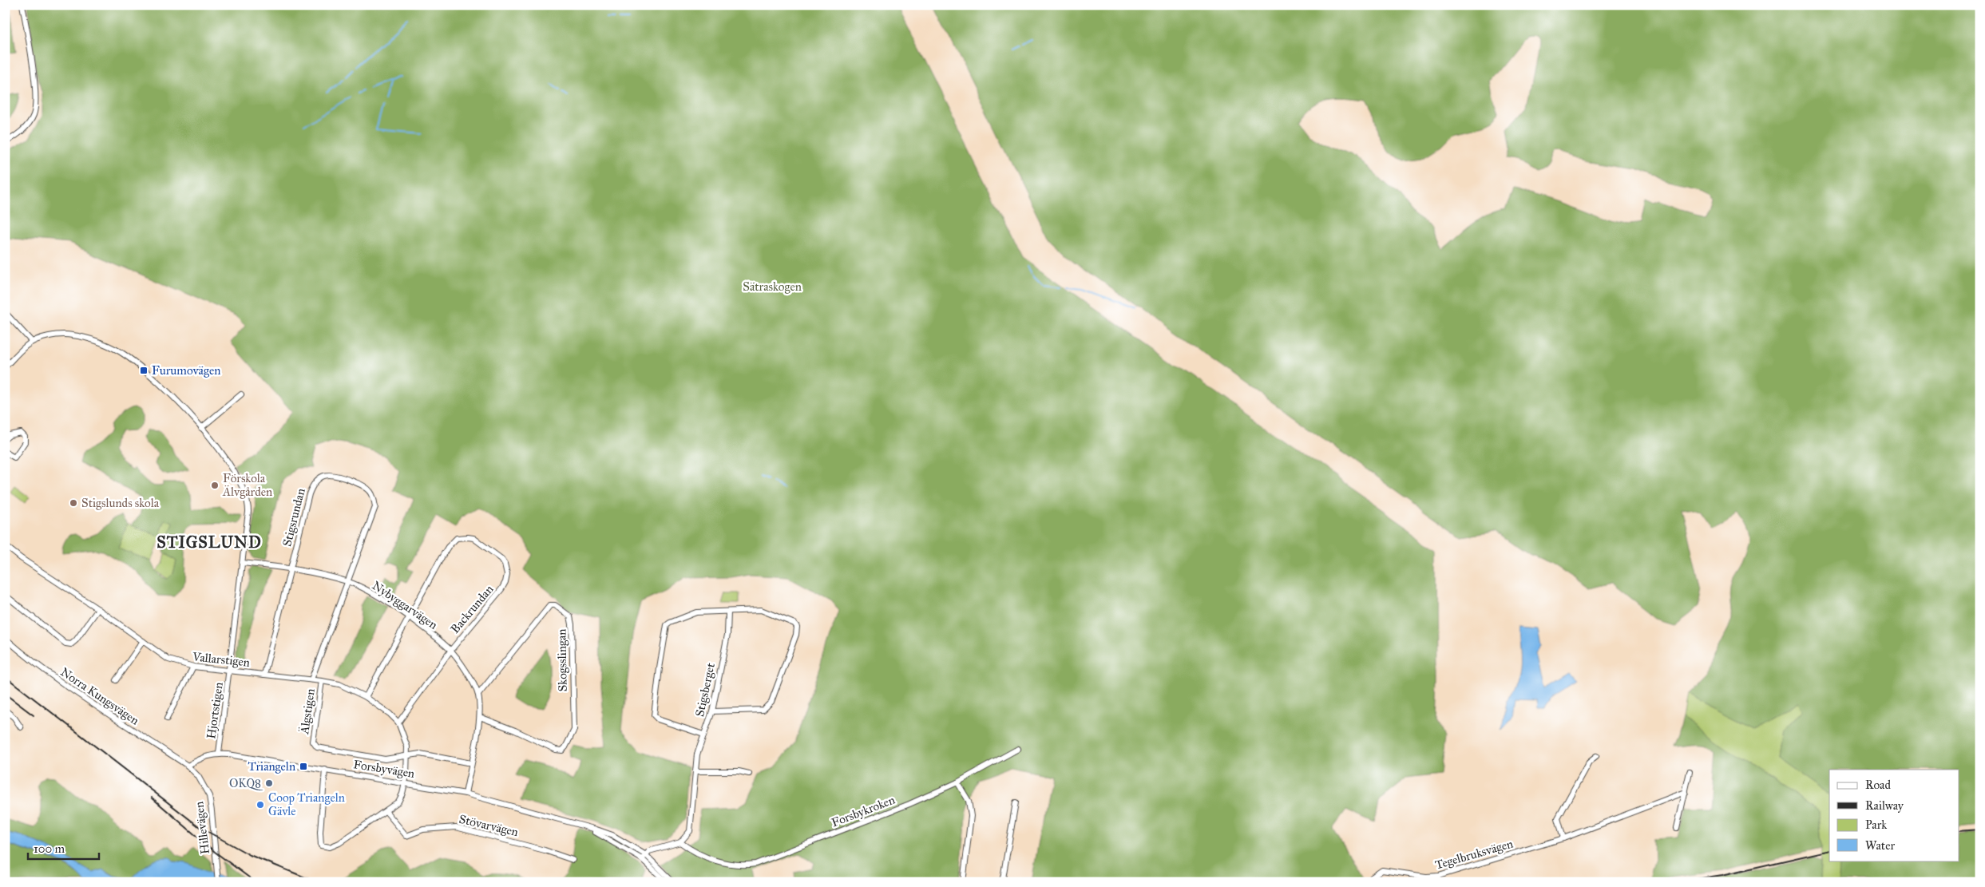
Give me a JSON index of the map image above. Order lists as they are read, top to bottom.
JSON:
{
  "streets": {
    "street": [
      "Stigsrundan",
      "Nybyggarvägen",
      "Backrundan",
      "Vallarstigen",
      "Skogsslingan",
      "Stigsberget",
      "Norra Kungsvägen",
      "Hjortstigen",
      "Älgstigen",
      "Forsbyvägen",
      "Forsbykroken",
      "Stövarvägen",
      "Hillevägen",
      "Tegelbruksvägen"
    ]
  },
  "crossings": [
    ["Stigsrundan", "Nybyggarvägen"],
    ["Stigsrundan", "Vallarstigen"],
    ["Nybyggarvägen", "Backrundan"],
    ["Nybyggarvägen", "Skogsslingan"],
    ["Nybyggarvägen", "Forsbyvägen"],
    ["Backrundan", "Vallarstigen"],
    ["Vallarstigen", "Hjortstigen"],
    ["Vallarstigen", "Älgstigen"],
    ["Vallarstigen", "Forsbyvägen"],
    ["Vallarstigen", "Stövarvägen"],
    ["Stigsberget", "Forsbykroken"],
    ["Norra Kungsvägen", "Forsbyvägen"],
    ["Norra Kungsvägen", "Hillevägen"],
    ["Hjortstigen", "Forsbyvägen"],
    ["Forsbyvägen", "Hillevägen"]
  ],
  "districts": ["STIGSLUND"],
  "parks": ["Sätraskogen"],
  "places": {
    "transit": ["Furumovägen", "Triangeln"],
    "other": [
      "Förskola Älvgården",
      "Stigslunds skola",
      "OKQ8",
      "Coop Triangeln Gävle"
    ]
  },
  "legend": [
    "Road",
    "Railway",
    "Park",
    "Water"
  ],
  "scale_bar": "100 m"
}
